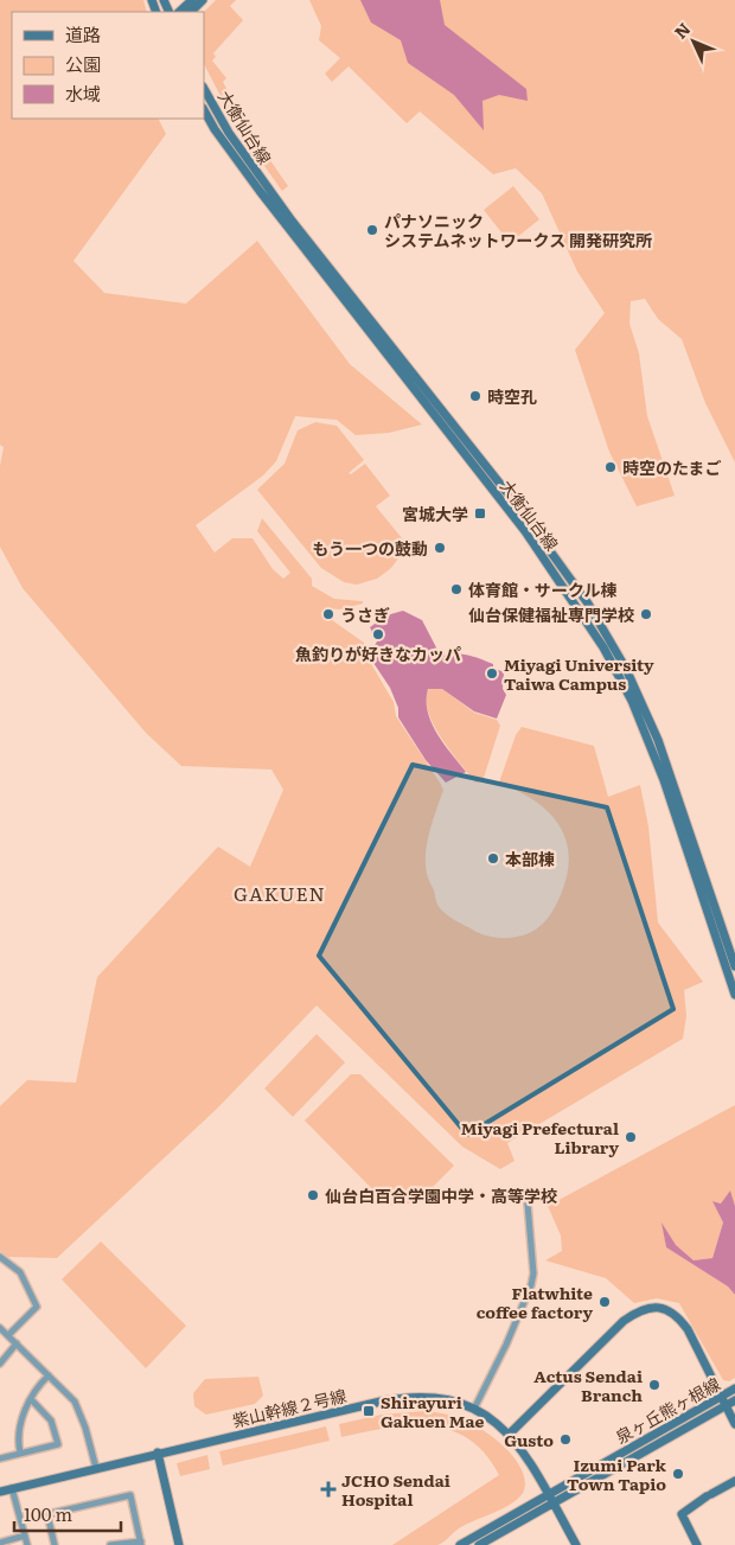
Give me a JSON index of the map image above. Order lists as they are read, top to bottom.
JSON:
{
  "streets": {
    "main road": ["大衡仙台線", "紫山幹線２号線", "泉ヶ丘熊ヶ根線"]
  },
  "crossings": [
    ["紫山幹線２号線", "泉ヶ丘熊ヶ根線"]
  ],
  "districts": ["GAKUEN"],
  "places": {
    "other": [
      "パナソニック システムネットワークス 開発研究所",
      "時空孔",
      "時空のたまご",
      "もう一つの鼓動",
      "体育館・サークル棟",
      "うさぎ",
      "仙台保健福祉専門学校",
      "魚釣りが好きなカッパ",
      "Miyagi University Taiwa Campus",
      "本部棟",
      "Miyagi Prefectural Library",
      "仙台白百合学園中学・高等学校",
      "Flatwhite coffee factory",
      "Actus Sendai Branch",
      "Gusto",
      "Izumi Park Town Tapio"
    ],
    "transit": ["宮城大学", "Shirayuri Gakuen Mae"],
    "health": ["JCHO Sendai Hospital"]
  },
  "legend": ["道路", "公園", "水域"],
  "scale_bar": "100 m",
  "north": "top left"
}
